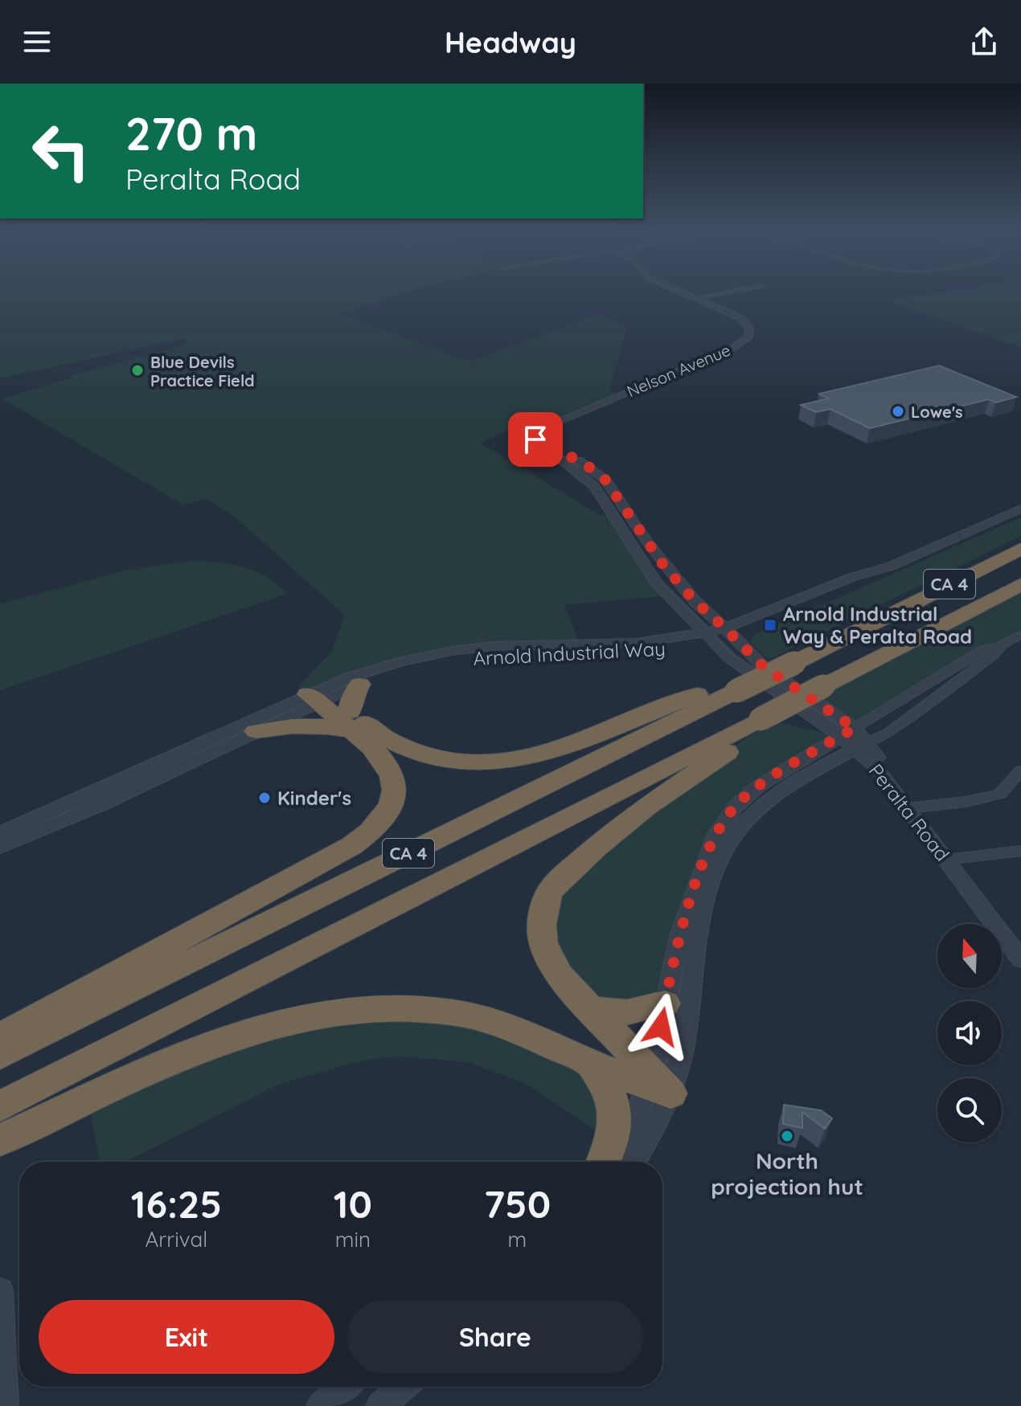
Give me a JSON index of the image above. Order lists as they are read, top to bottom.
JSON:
{
  "streets": {
    "highway": ["CA 4"],
    "street": ["Nelson Avenue", "Arnold Industrial Way", "Peralta Road"]
  },
  "crossings": [
    ["Nelson Avenue", "Peralta Road"],
    ["Arnold Industrial Way", "Peralta Road"]
  ],
  "places": {
    "other": [
      "Blue Devils Practice Field",
      "Lowe's",
      "Kinder's",
      "North projection hut"
    ],
    "transit": ["Arnold Industrial Way & Peralta Road"]
  },
  "north": "top",
  "page": {
    "header": "Headway",
    "turn": ["270 m", "Peralta Road"],
    "eta": [
      "16:25",
      "Arrival",
      "10",
      "min",
      "750",
      "m"
    ],
    "buttons": ["Exit", "Share"]
  }
}
